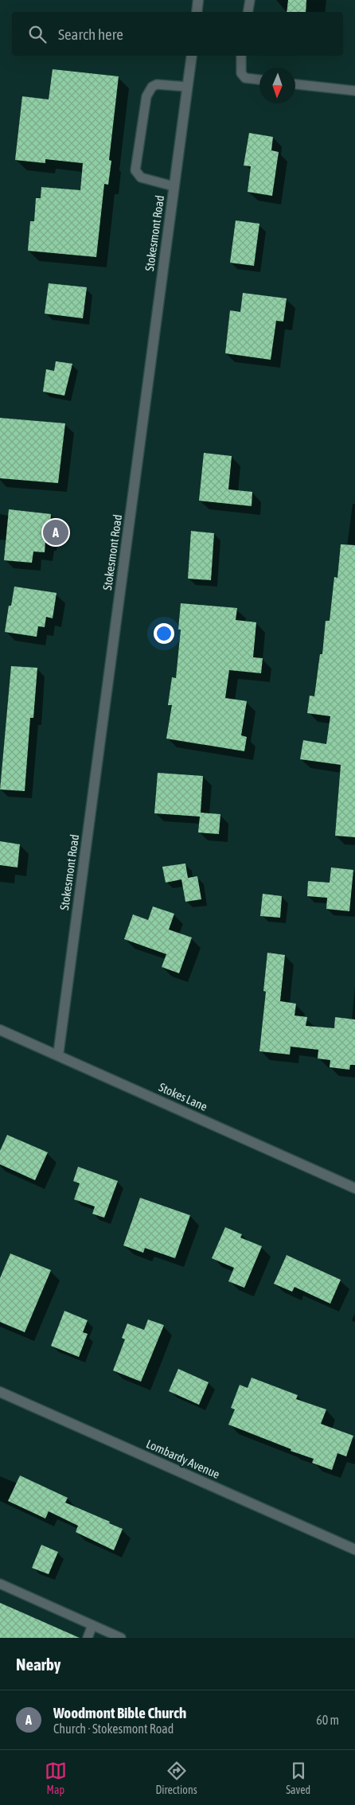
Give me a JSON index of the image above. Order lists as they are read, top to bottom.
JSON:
{
  "streets": {
    "street": ["Stokesmont Road", "Stokes Lane", "Lombardy Avenue"]
  },
  "crossings": [
    ["Stokesmont Road", "Stokes Lane"]
  ],
  "north": "bottom",
  "page": {
    "search": "Search here",
    "pins": "A",
    "heading": "Nearby",
    "list": [
      {
        "mark": "A",
        "name": "Woodmont Bible Church",
        "note": "Church · Stokesmont Road",
        "value": "60 m"
      }
    ],
    "nav": ["Map", "Directions", "Saved"]
  }
}
